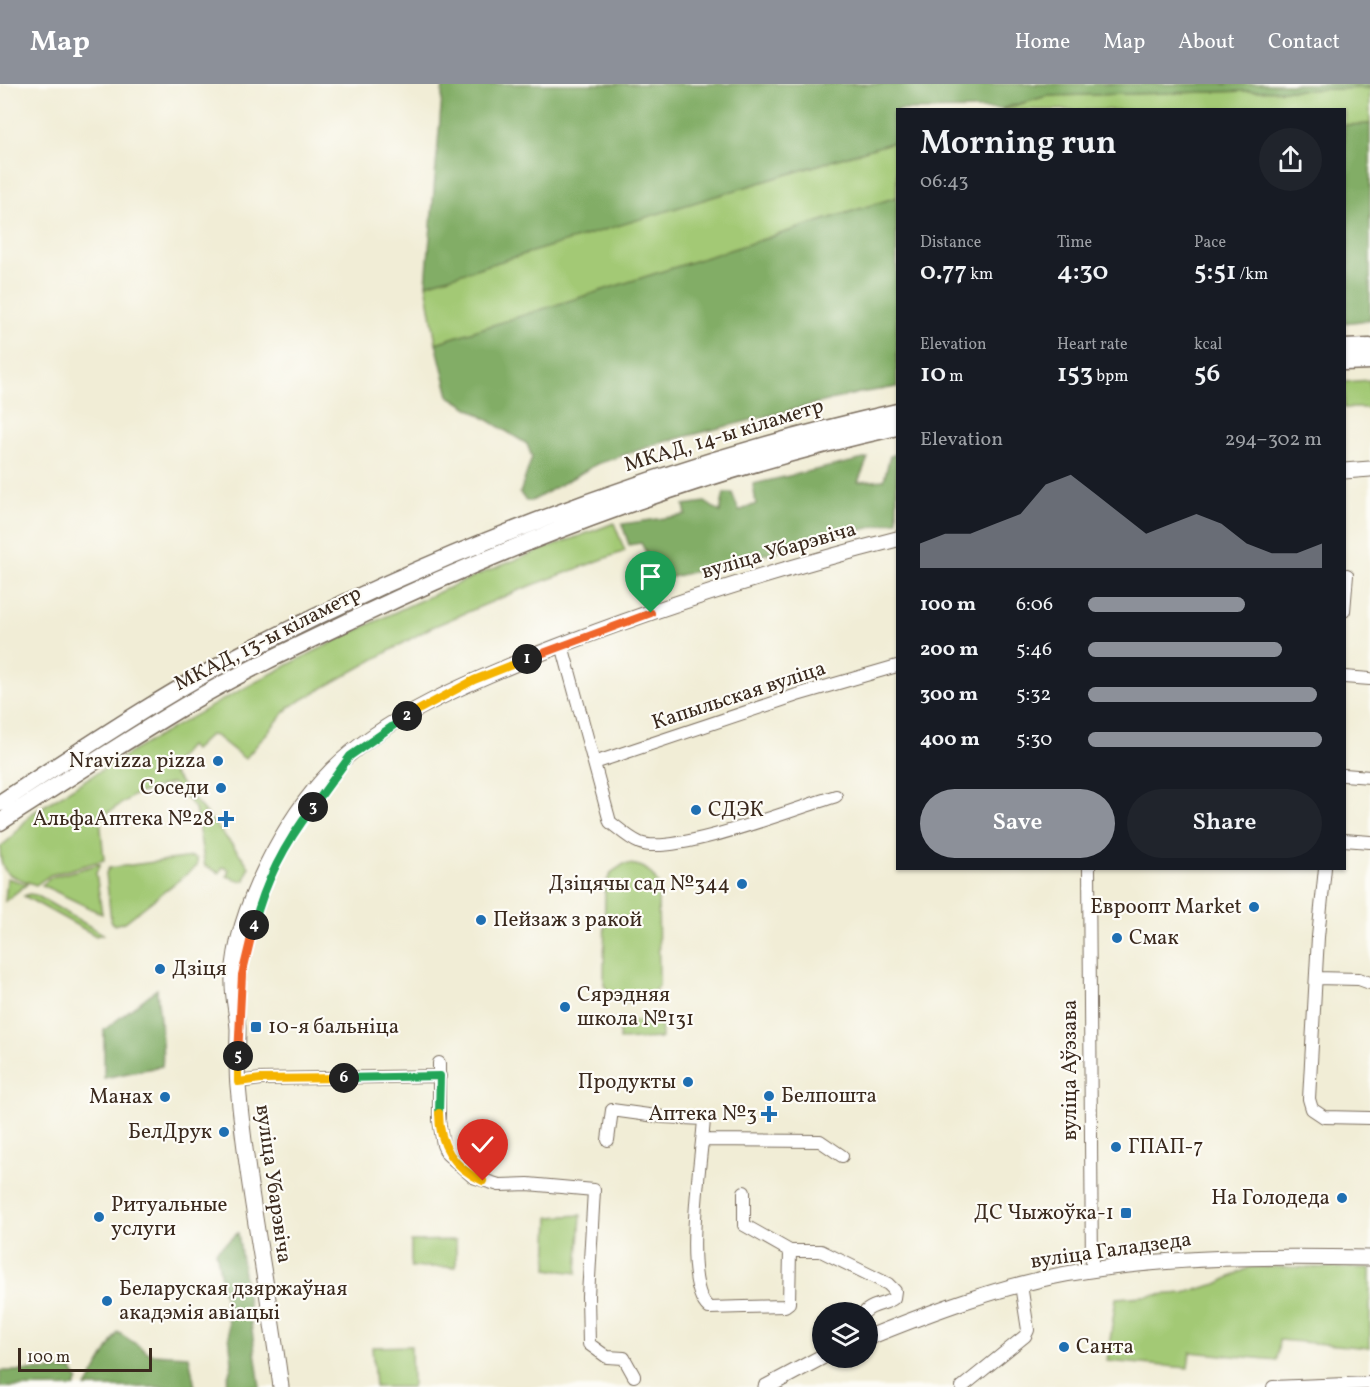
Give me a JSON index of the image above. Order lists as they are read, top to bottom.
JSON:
{
  "streets": {
    "highway": ["МКАД, 14-ы кіламетр", "МКАД, 13-ы кіламетр"],
    "main road": ["вуліца Убарэвіча", "вуліца Галадзеда"],
    "street": ["Капыльская вуліца", "вуліца Аўэзава"]
  },
  "crossings": [
    ["МКАД, 14-ы кіламетр", "МКАД, 13-ы кіламетр"],
    ["вуліца Аўэзава", "вуліца Галадзеда"]
  ],
  "places": {
    "other": [
      "Nravizza pizza",
      "Соседи",
      "СДЭК",
      "Дзіцячы сад №344",
      "Евроопт Market",
      "Пейзаж з ракой",
      "Смак",
      "Дзіця",
      "Сярэдняя школа №131",
      "Продукты",
      "Белпошта",
      "Манах",
      "БелДрук",
      "ГПАП-7",
      "На Голодеда",
      "Ритуальные услуги",
      "Беларуская дзяржаўная акадэмія авіацыі",
      "Санта"
    ],
    "health": ["АльфаАптека №28", "Аптека №3"],
    "transit": ["10-я бальніца", "ДС Чыжоўка-1"]
  },
  "scale_bar": "100 m",
  "page": {
    "header": "Map",
    "nav": [
      "Home",
      "Map",
      "About",
      "Contact"
    ],
    "heading": ["Morning run", "06:43"],
    "stats": [
      ["Distance", "0.77 km"],
      ["Time", "4:30"],
      ["Pace", "5:51 /km"],
      ["Elevation", "10 m"],
      ["Heart rate", "153 bpm"],
      ["kcal", "56"]
    ],
    "chart": ["Elevation", "294–302 m"],
    "list": [
      {
        "name": "100 m",
        "note": "6:06"
      },
      {
        "name": "200 m",
        "note": "5:46"
      },
      {
        "name": "300 m",
        "note": "5:32"
      },
      {
        "name": "400 m",
        "note": "5:30"
      }
    ],
    "pins": [
      "1",
      "2",
      "3",
      "4",
      "5",
      "6"
    ],
    "buttons": ["Save", "Share"],
    "scale": "100 m"
  }
}
